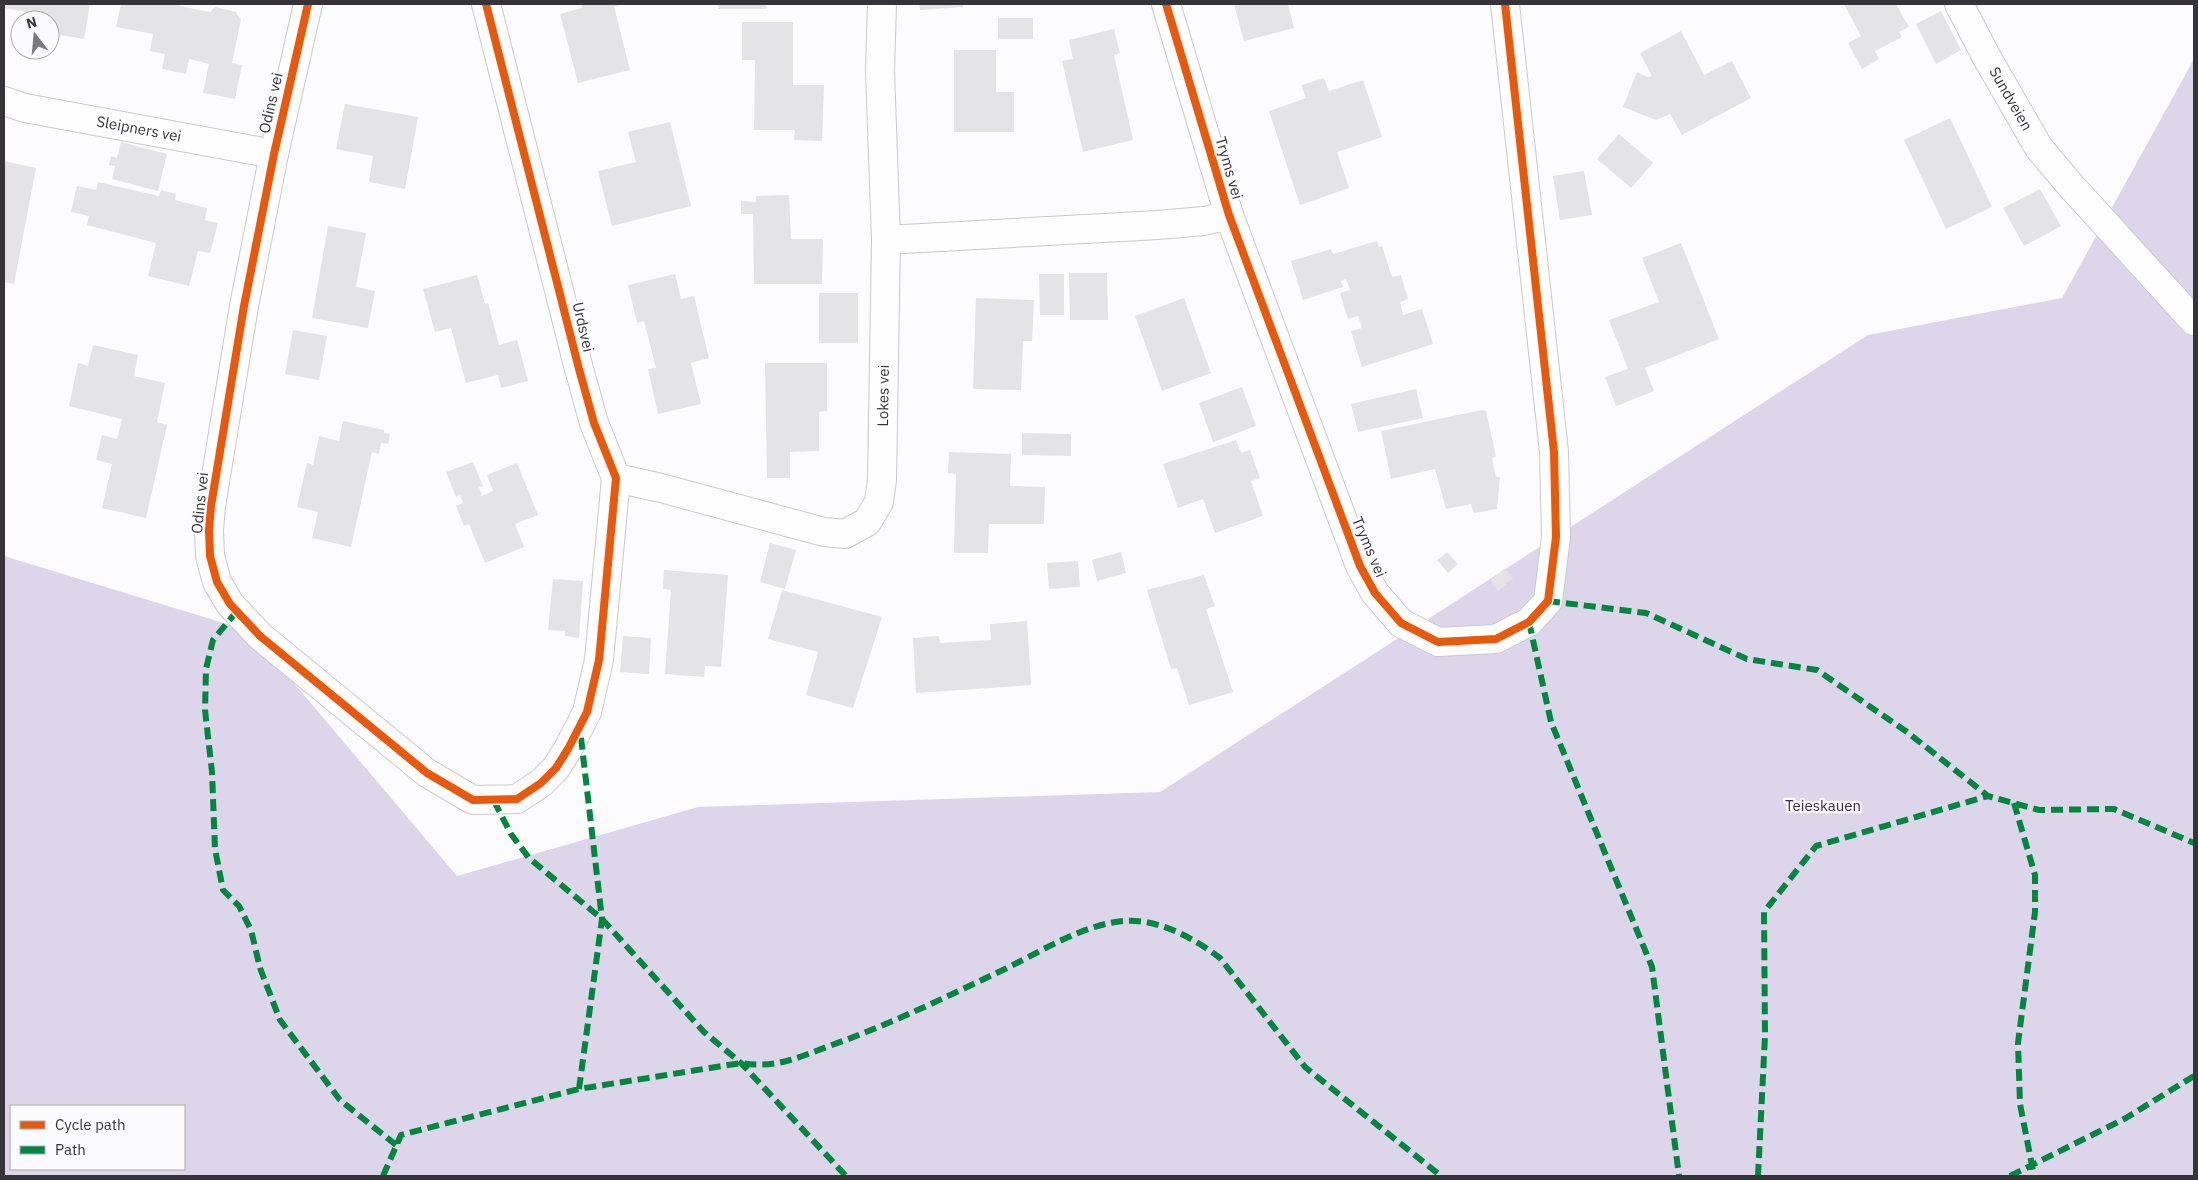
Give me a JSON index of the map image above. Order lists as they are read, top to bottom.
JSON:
{
  "streets": {
    "street": [
      "Sundveien",
      "Odins vei",
      "Sleipners vei",
      "Tryms vei",
      "Urdsvei",
      "Lokes vei"
    ]
  },
  "crossings": [
    ["Odins vei", "Sleipners vei"],
    ["Odins vei", "Urdsvei"],
    ["Urdsvei", "Lokes vei"]
  ],
  "parks": ["Teieskauen"],
  "legend": ["Cycle path", "Path"],
  "north": "top"
}
